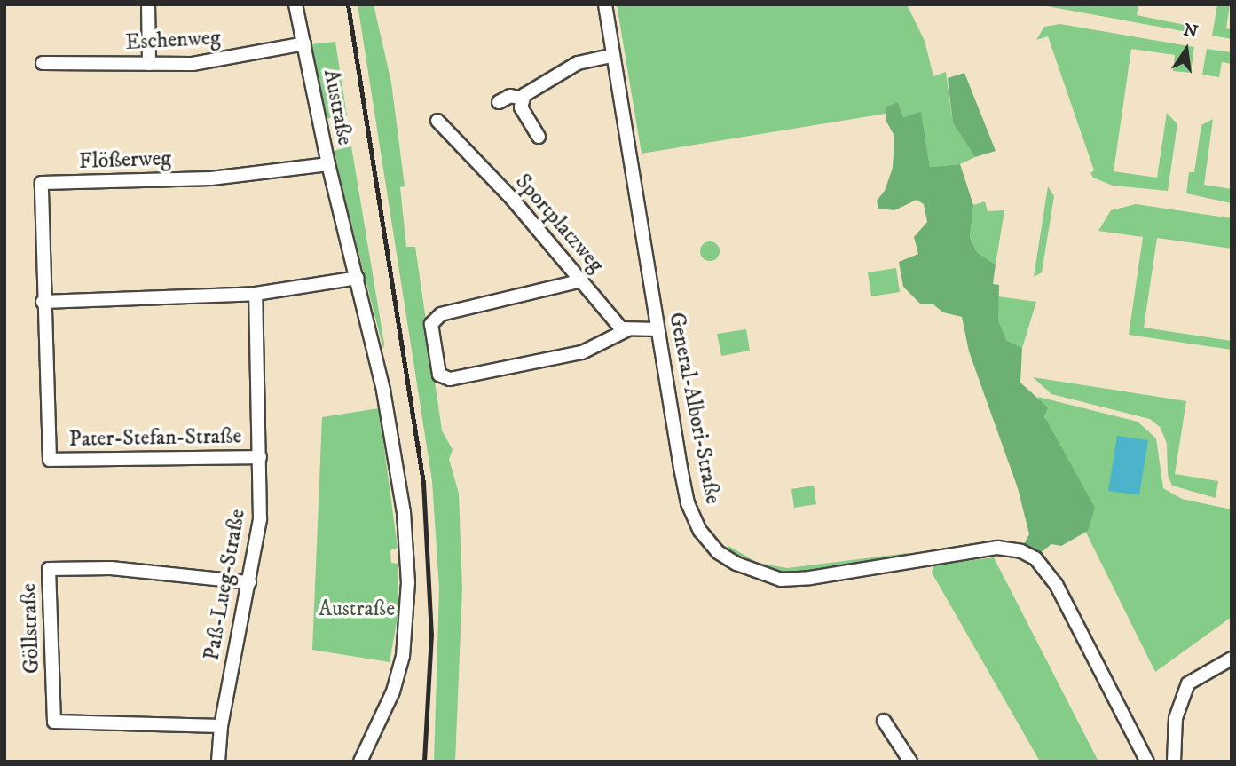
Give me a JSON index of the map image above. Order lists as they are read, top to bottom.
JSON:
{
  "streets": {
    "street": [
      "Eschenweg",
      "Austraße",
      "Flößerweg",
      "Sportplatzweg",
      "General-Albori-Straße",
      "Pater-Stefan-Straße",
      "Paß-Lueg-Straße",
      "Göllstraße"
    ]
  },
  "crossings": [
    ["Eschenweg", "Austraße"],
    ["Austraße", "Flößerweg"],
    ["Flößerweg", "Pater-Stefan-Straße"],
    ["Pater-Stefan-Straße", "Paß-Lueg-Straße"],
    ["Paß-Lueg-Straße", "Göllstraße"]
  ],
  "parks": ["Austraße"],
  "north": "top"
}
